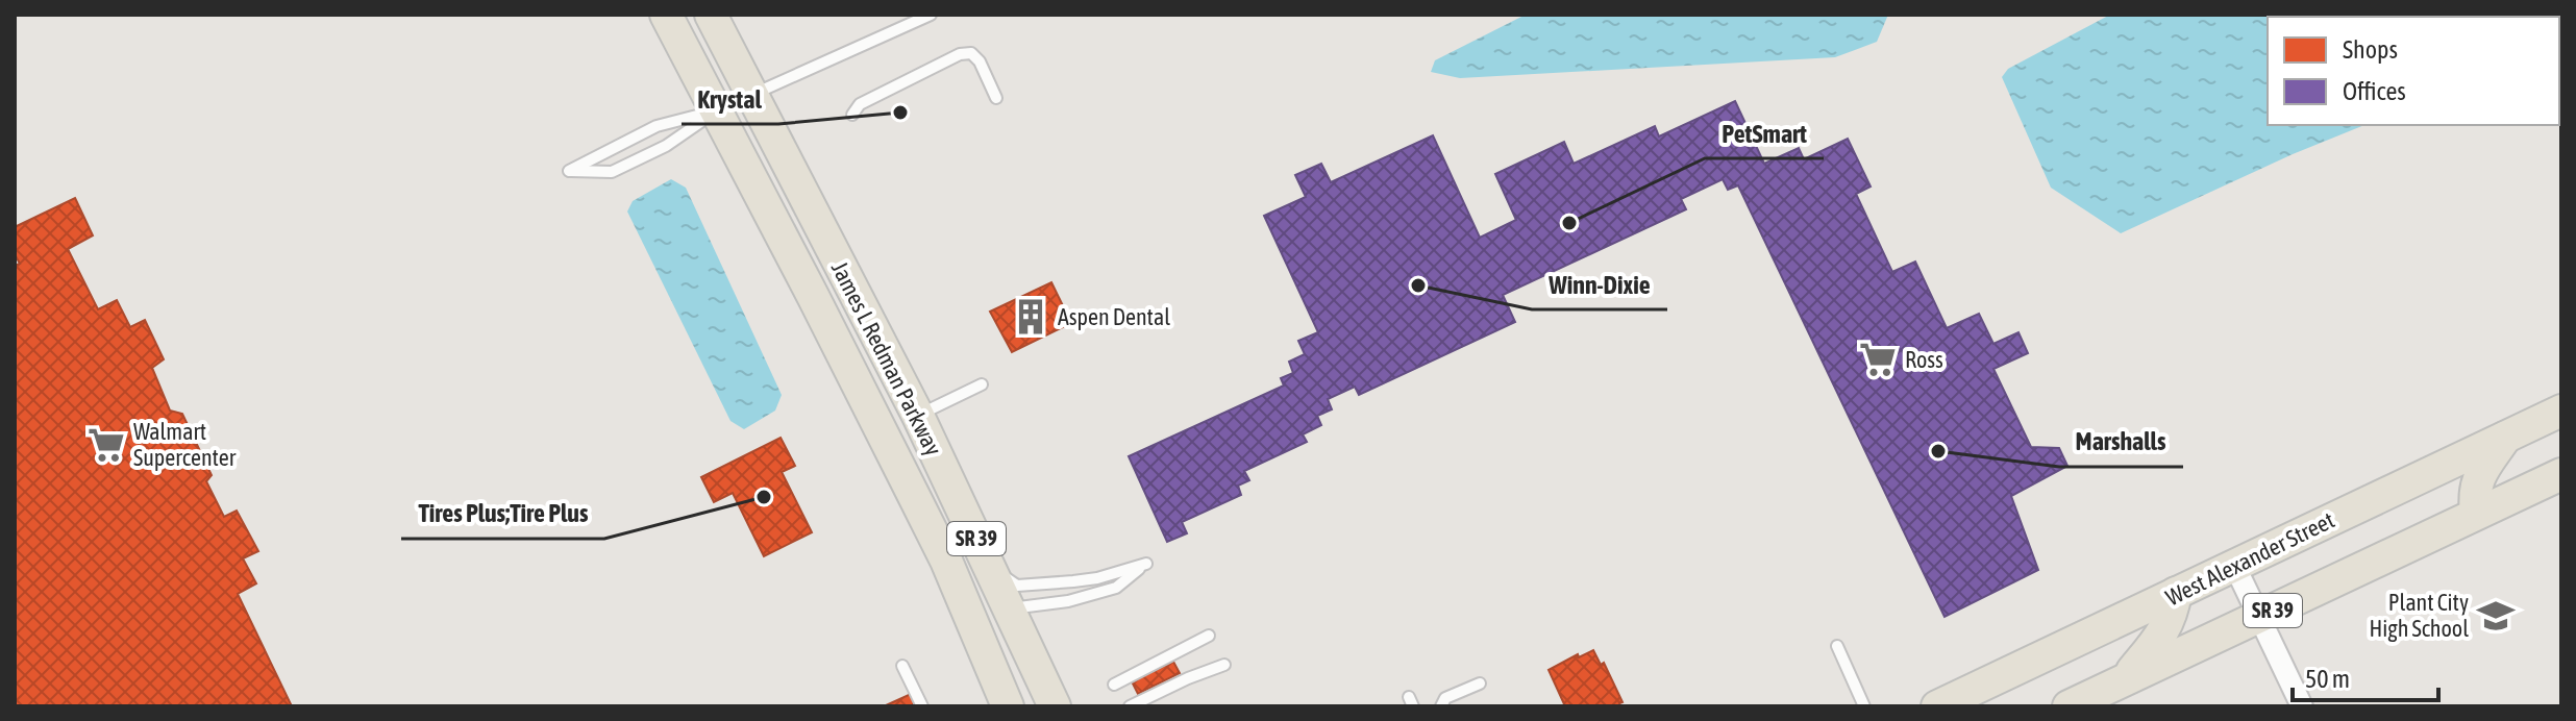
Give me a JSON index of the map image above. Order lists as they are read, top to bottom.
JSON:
{
  "streets": {
    "main road": ["James L Redman Parkway", "SR 39", "West Alexander Street"]
  },
  "places": {
    "other": [
      "Krystal",
      "PetSmart",
      "Winn-Dixie",
      "Marshalls",
      "Tires Plus;Tire Plus"
    ],
    "building": ["Aspen Dental"],
    "supermarket": ["Ross", "Walmart Supercenter"],
    "school or university": ["Plant City High School"]
  },
  "legend": ["Shops", "Offices"],
  "scale_bar": "50 m"
}
